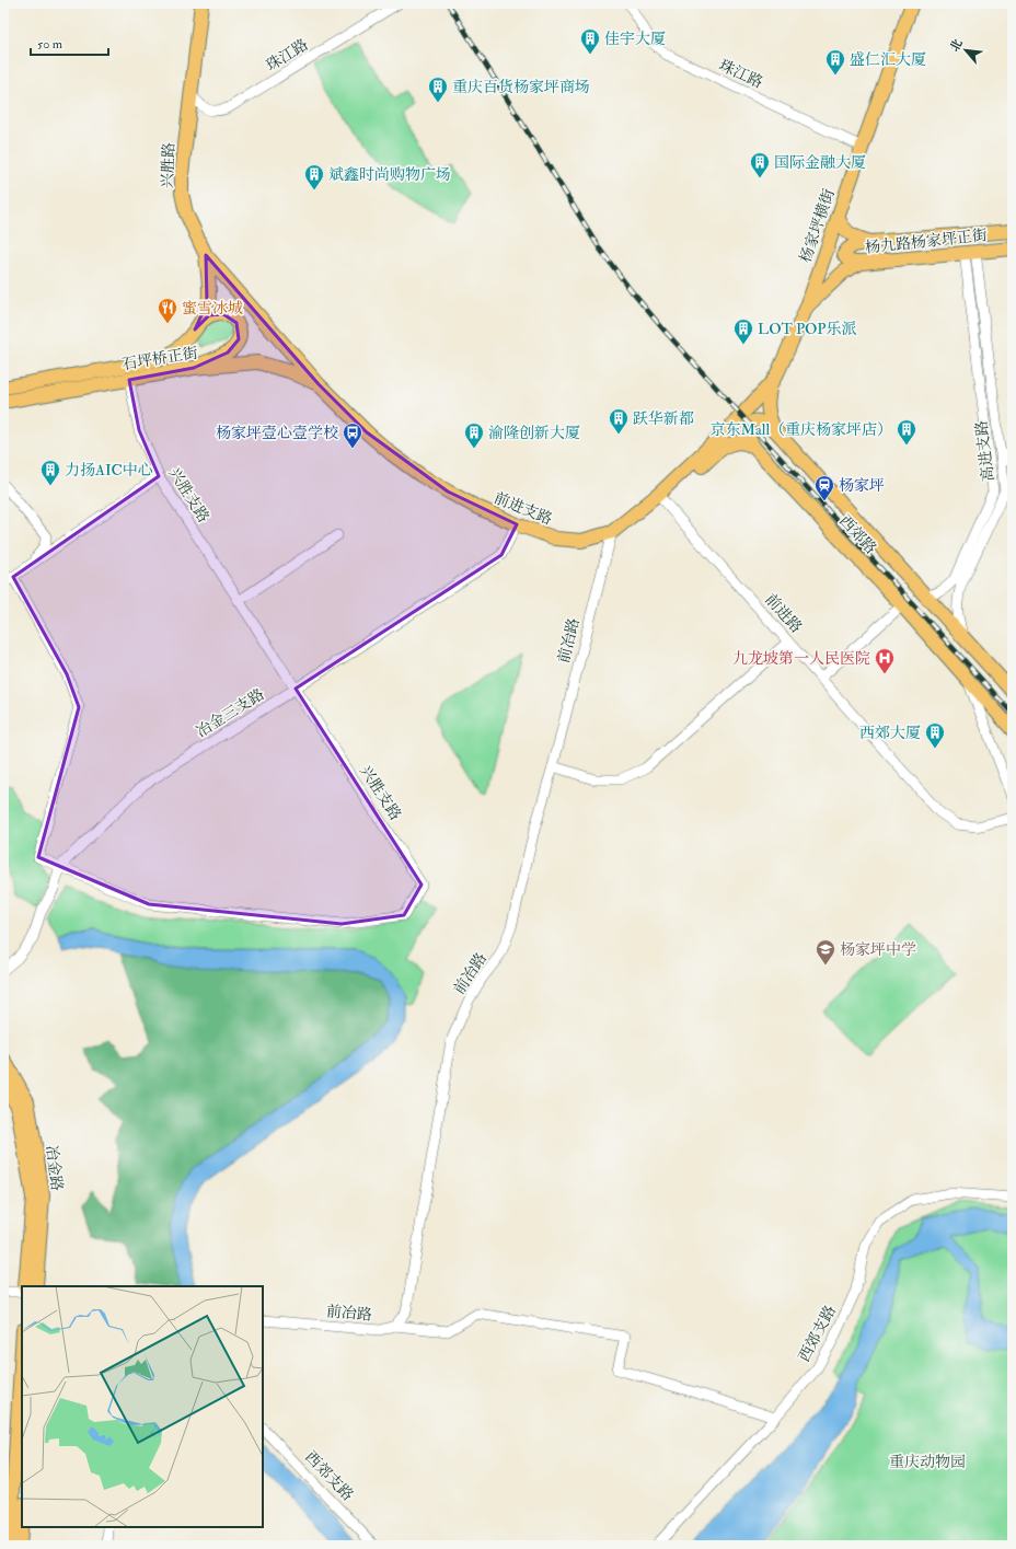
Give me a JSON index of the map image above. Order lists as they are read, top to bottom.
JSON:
{
  "streets": {
    "main road": [
      "兴胜路",
      "杨家坪横街",
      "杨九路杨家坪正街",
      "石坪桥正街",
      "前进支路",
      "西郊路",
      "冶金路"
    ],
    "street": [
      "珠江路",
      "高进支路",
      "兴胜支路",
      "前进路",
      "前冶路",
      "冶金三支路",
      "西郊支路"
    ]
  },
  "crossings": [
    ["珠江路", "兴胜路"],
    ["珠江路", "杨家坪横街"],
    ["兴胜路", "石坪桥正街"],
    ["兴胜路", "前进支路"],
    ["杨家坪横街", "杨九路杨家坪正街"],
    ["杨家坪横街", "前进支路"],
    ["杨家坪横街", "西郊路"],
    ["杨九路杨家坪正街", "高进支路"],
    ["石坪桥正街", "兴胜支路"],
    ["石坪桥正街", "前进支路"],
    ["高进支路", "西郊路"],
    ["兴胜支路", "冶金三支路"],
    ["前进支路", "西郊路"],
    ["前进支路", "前进路"],
    ["前进支路", "前冶路"],
    ["前进支路", "冶金三支路"]
  ],
  "parks": ["重庆动物园"],
  "places": {
    "building": [
      "佳宇大厦",
      "盛仁汇大厦",
      "重庆百货杨家坪商场",
      "国际金融大厦",
      "斌鑫时尚购物广场",
      "LOT POP乐派",
      "跃华新都",
      "京东Mall（重庆杨家坪店）",
      "渝隆创新大厦",
      "力扬AIC中心",
      "西郊大厦"
    ],
    "restaurant": ["蜜雪冰城"],
    "bus stop": ["杨家坪壹心壹学校"],
    "station": ["杨家坪"],
    "hospital": ["九龙坡第一人民医院"],
    "school or university": ["杨家坪中学"]
  },
  "scale_bar": "50 m",
  "north": "top left"
}
